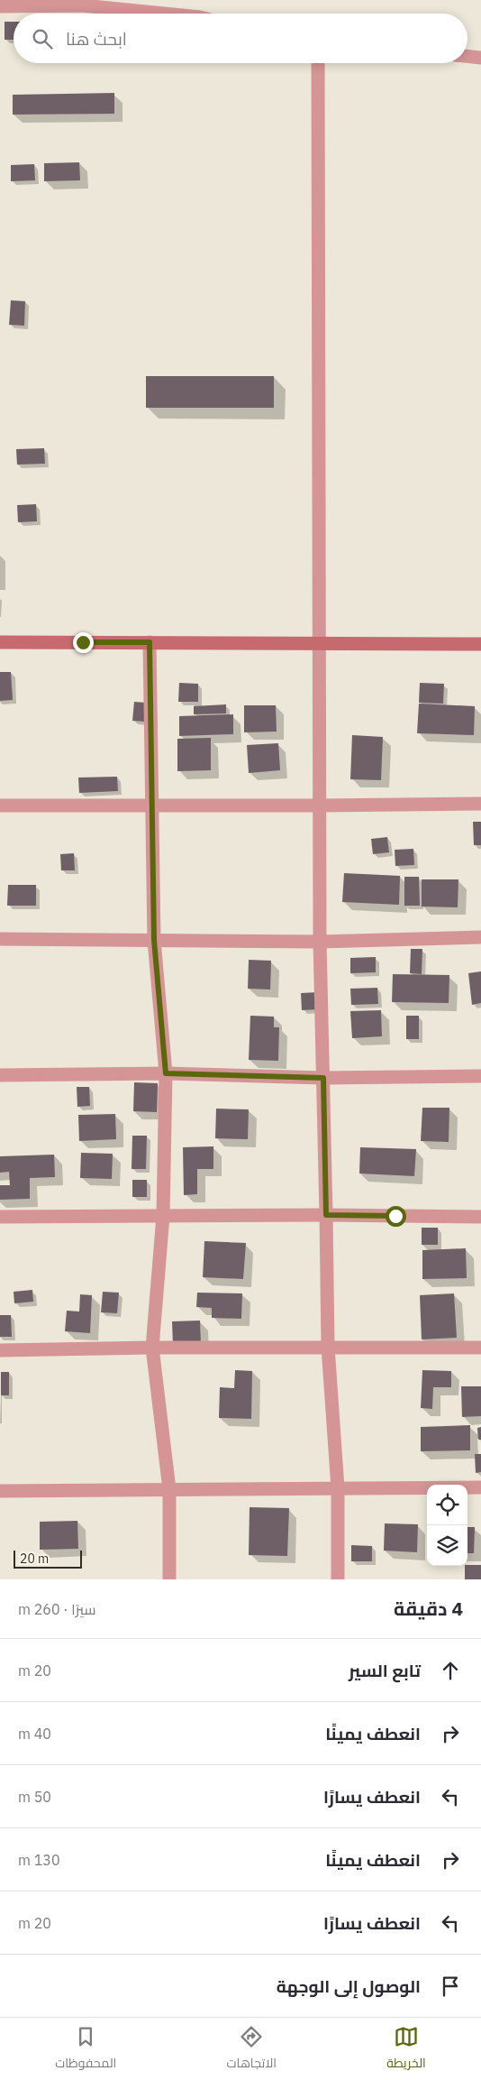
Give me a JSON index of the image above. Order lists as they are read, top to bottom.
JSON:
{
  "scale_bar": "20 m",
  "page": {
    "search": "ابحث هنا",
    "scale": "20 m",
    "heading": ["4 دقيقة", "سيرًا · 260 m"],
    "list": [
      ["تابع السير", "20 m"],
      ["انعطف يمينًا", "40 m"],
      ["انعطف يسارًا", "50 m"],
      ["انعطف يمينًا", "130 m"],
      ["انعطف يسارًا", "20 m"],
      "الوصول إلى الوجهة"
    ],
    "nav": ["الخريطة", "الاتجاهات", "المحفوظات"]
  }
}
